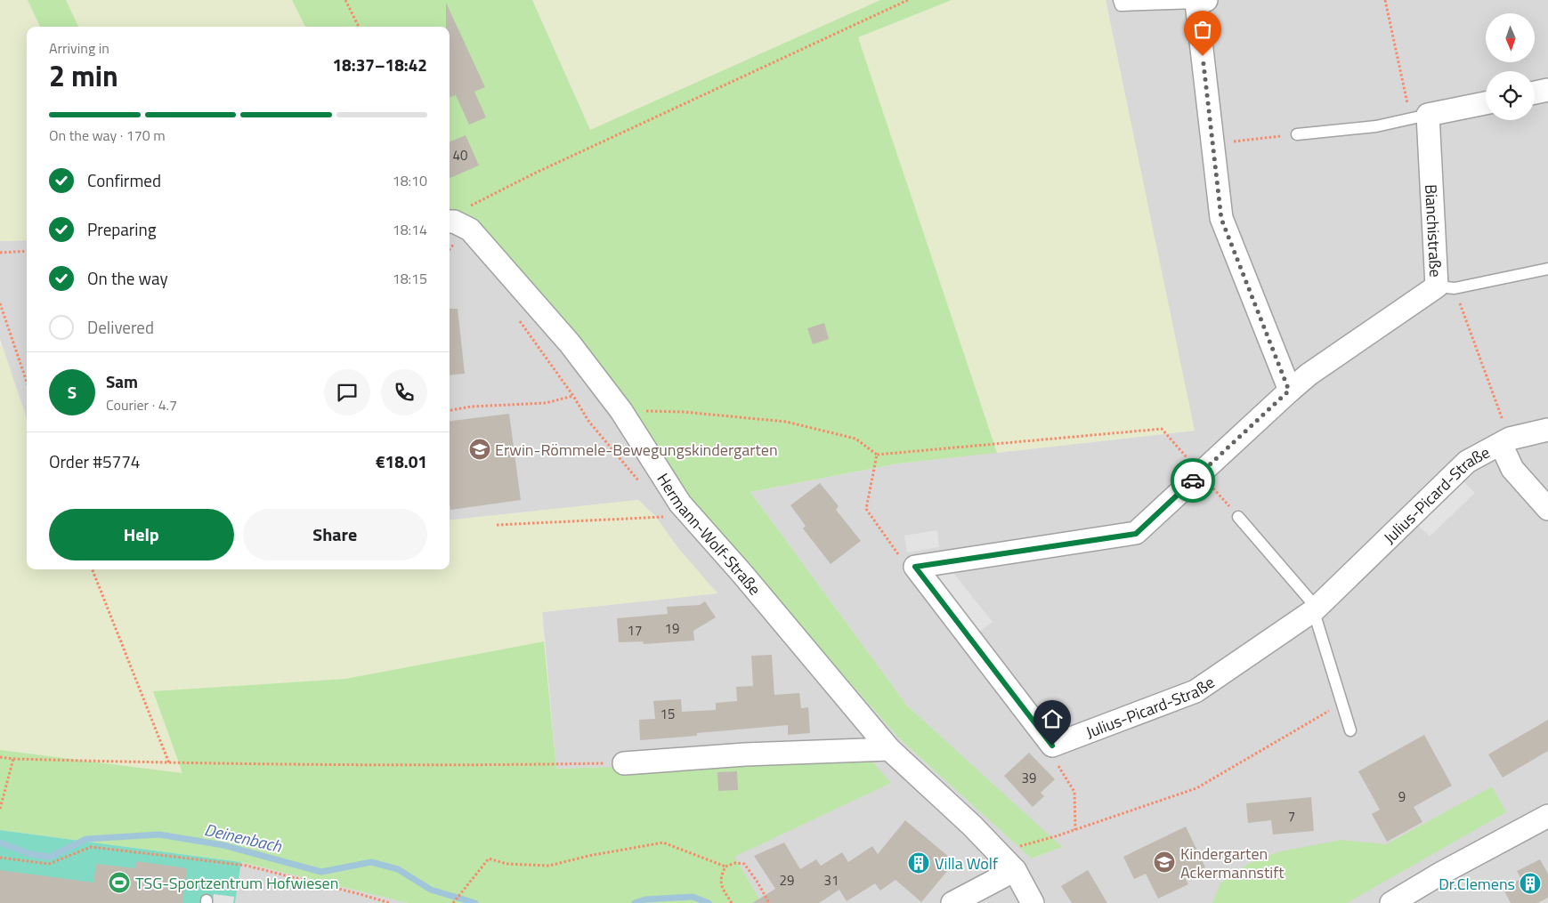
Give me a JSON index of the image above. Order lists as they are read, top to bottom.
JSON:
{
  "streets": {
    "street": ["Bianchistraße", "Julius-Picard-Straße", "Hermann-Wolf-Straße"]
  },
  "water": ["Deinenbach"],
  "places": {
    "school or university": ["Erwin-Römmele-Bewegungskindergarten", "Kindergarten Ackermannstift"],
    "building": ["Villa Wolf", "Dr.Clemens"],
    "sports": ["TSG-Sportzentrum Hofwiesen"]
  },
  "house_numbers": [
    "40",
    "19",
    "17",
    "15",
    "39",
    "9",
    "7",
    "29",
    "31"
  ],
  "north": "bottom",
  "page": {
    "heading": ["2 min", "Arriving in", "18:37–18:42"],
    "panel": [
      "Sam",
      "Courier · 4.7",
      "Order #5774",
      "€18.01"
    ],
    "bar": "On the way · 170 m",
    "list": [
      ["Confirmed", "18:10"],
      ["Preparing", "18:14"],
      ["On the way", "18:15"],
      "Delivered"
    ],
    "round": "S",
    "buttons": ["Help", "Share"]
  }
}
